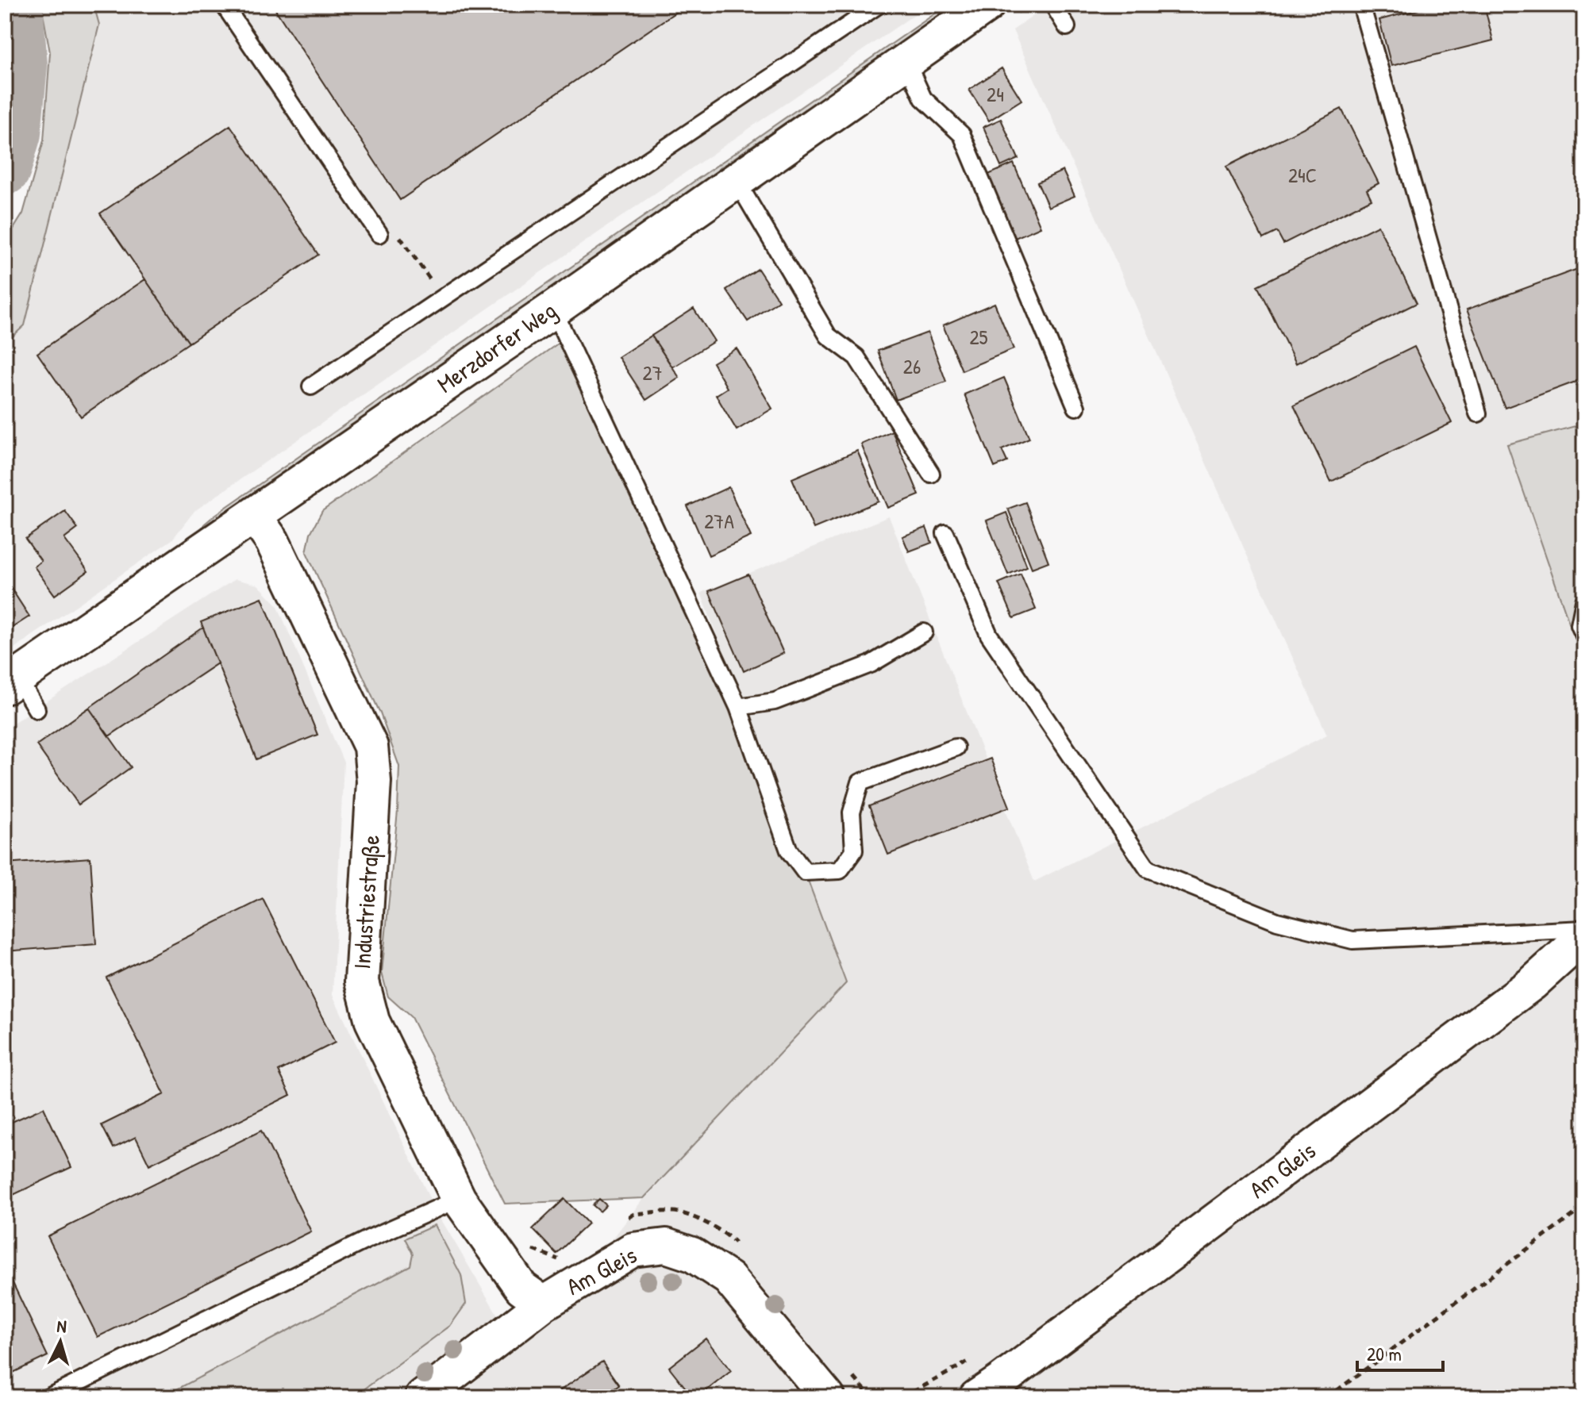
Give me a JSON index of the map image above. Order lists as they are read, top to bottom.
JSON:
{
  "streets": {
    "street": ["Merzdorfer Weg", "Industriestraße", "Am Gleis"]
  },
  "crossings": [
    ["Merzdorfer Weg", "Industriestraße"],
    ["Industriestraße", "Am Gleis"]
  ],
  "house_numbers": [
    "24",
    "24C",
    "25",
    "26",
    "27",
    "27A"
  ],
  "scale_bar": "20 m",
  "north": "top"
}
